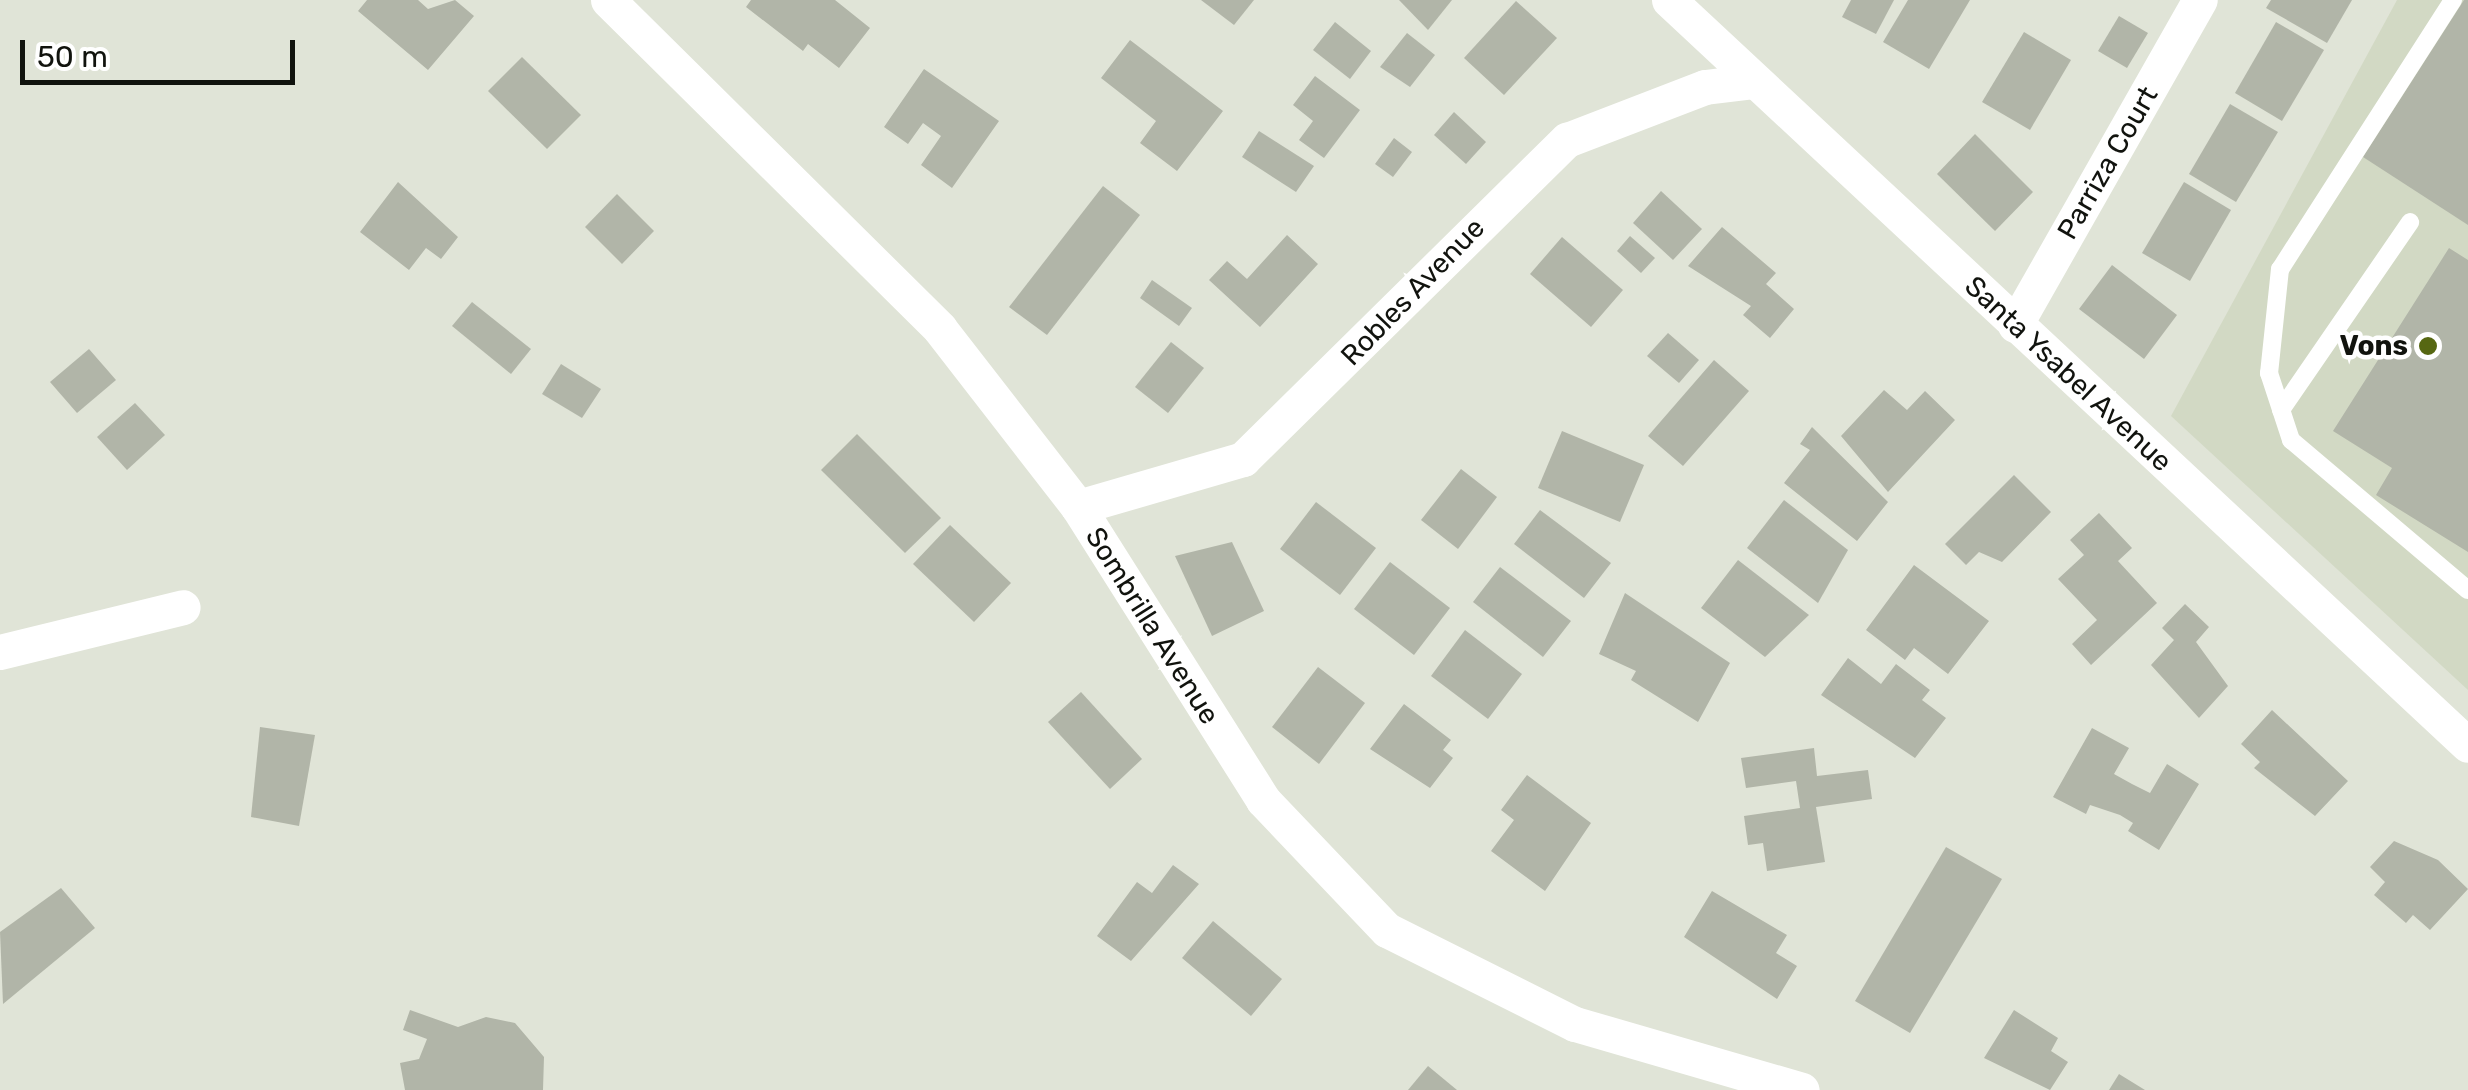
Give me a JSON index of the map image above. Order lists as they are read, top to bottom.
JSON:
{
  "streets": {
    "street": [
      "Parriza Court",
      "Robles Avenue",
      "Santa Ysabel Avenue",
      "Sombrilla Avenue"
    ]
  },
  "crossings": [
    ["Parriza Court", "Santa Ysabel Avenue"],
    ["Robles Avenue", "Santa Ysabel Avenue"],
    ["Robles Avenue", "Sombrilla Avenue"]
  ],
  "places": ["Vons"],
  "scale_bar": "50 m"
}
